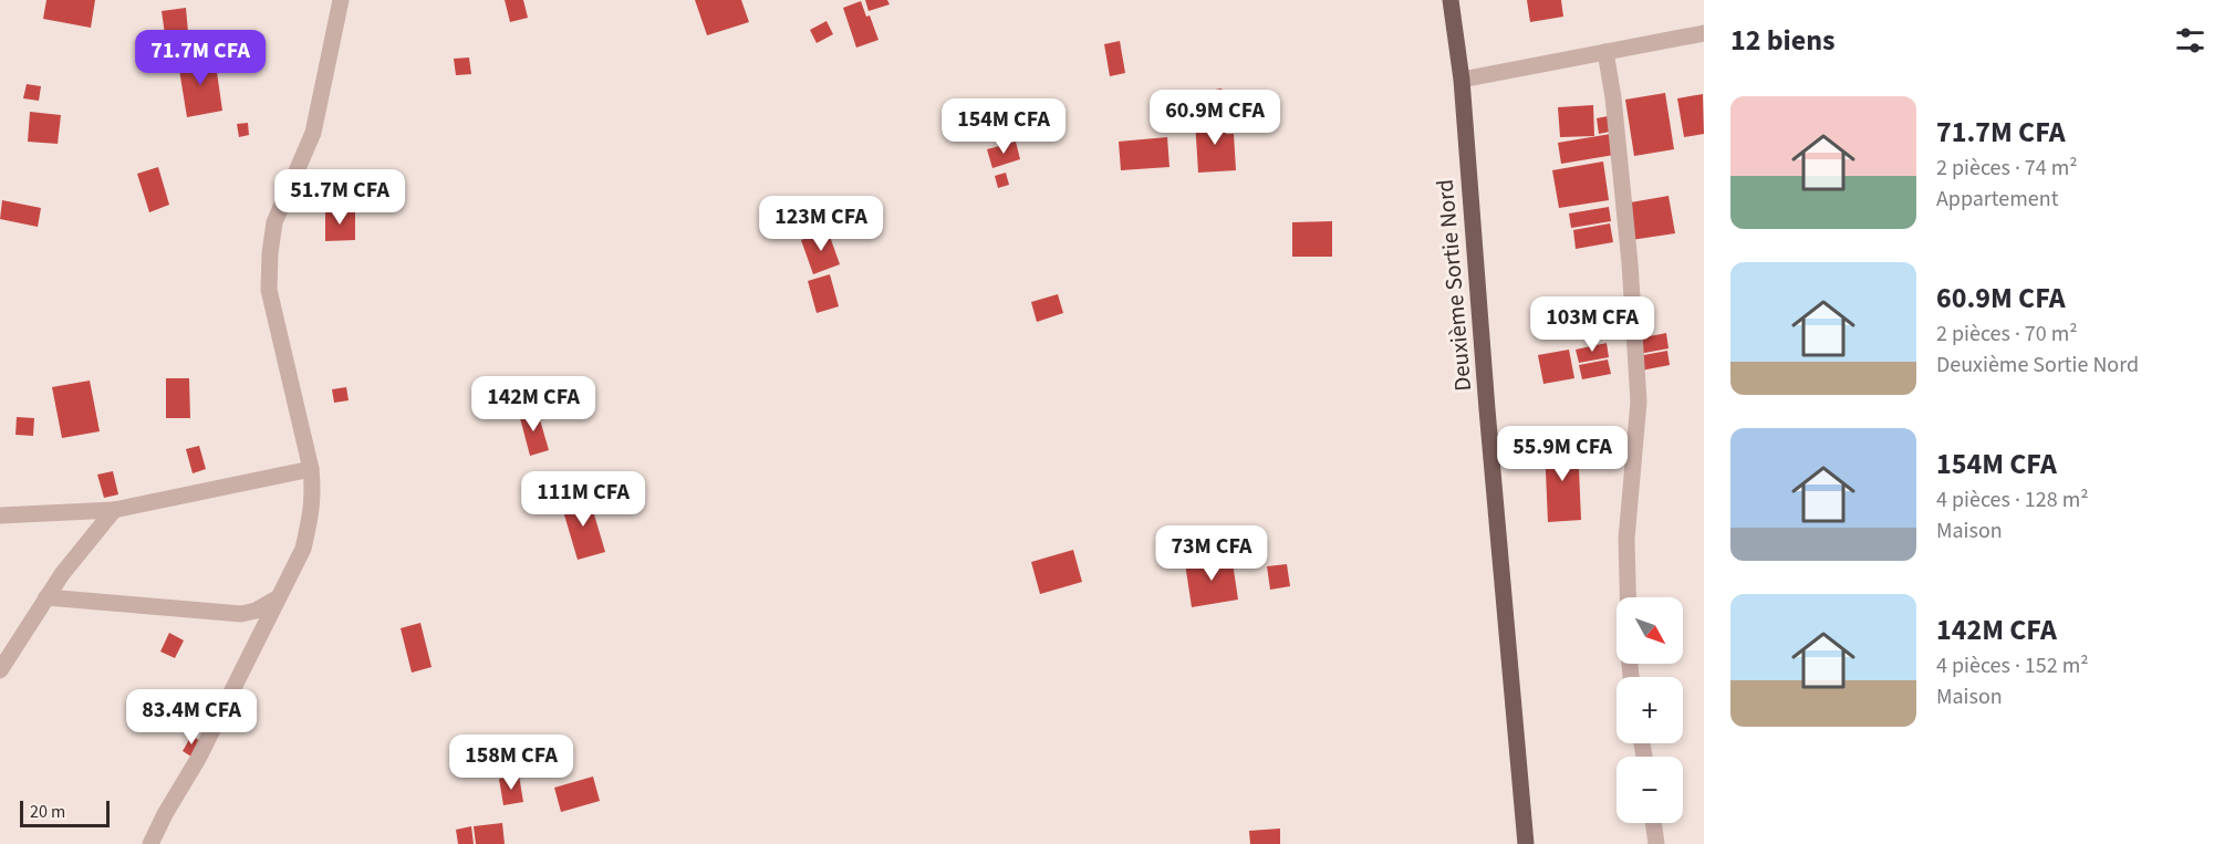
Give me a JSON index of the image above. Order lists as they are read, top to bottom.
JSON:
{
  "streets": {
    "main road": ["Deuxième Sortie Nord"]
  },
  "scale_bar": "20 m",
  "north": "bottom right",
  "page": {
    "heading": "12 biens",
    "price": [
      "71.7M CFA",
      "60.9M CFA",
      "154M CFA",
      "51.7M CFA",
      "123M CFA",
      "103M CFA",
      "142M CFA",
      "55.9M CFA",
      "111M CFA",
      "73M CFA",
      "83.4M CFA",
      "158M CFA"
    ],
    "list": [
      {
        "name": "71.7M CFA",
        "note": "2 pièces · 74 m² · Appartement"
      },
      {
        "name": "60.9M CFA",
        "note": "2 pièces · 70 m² · Deuxième Sortie Nord"
      },
      {
        "name": "154M CFA",
        "note": "4 pièces · 128 m² · Maison"
      },
      {
        "name": "142M CFA",
        "note": "4 pièces · 152 m² · Maison"
      }
    ],
    "map_buttons": ["+", "−"],
    "scale": "20 m"
  }
}
